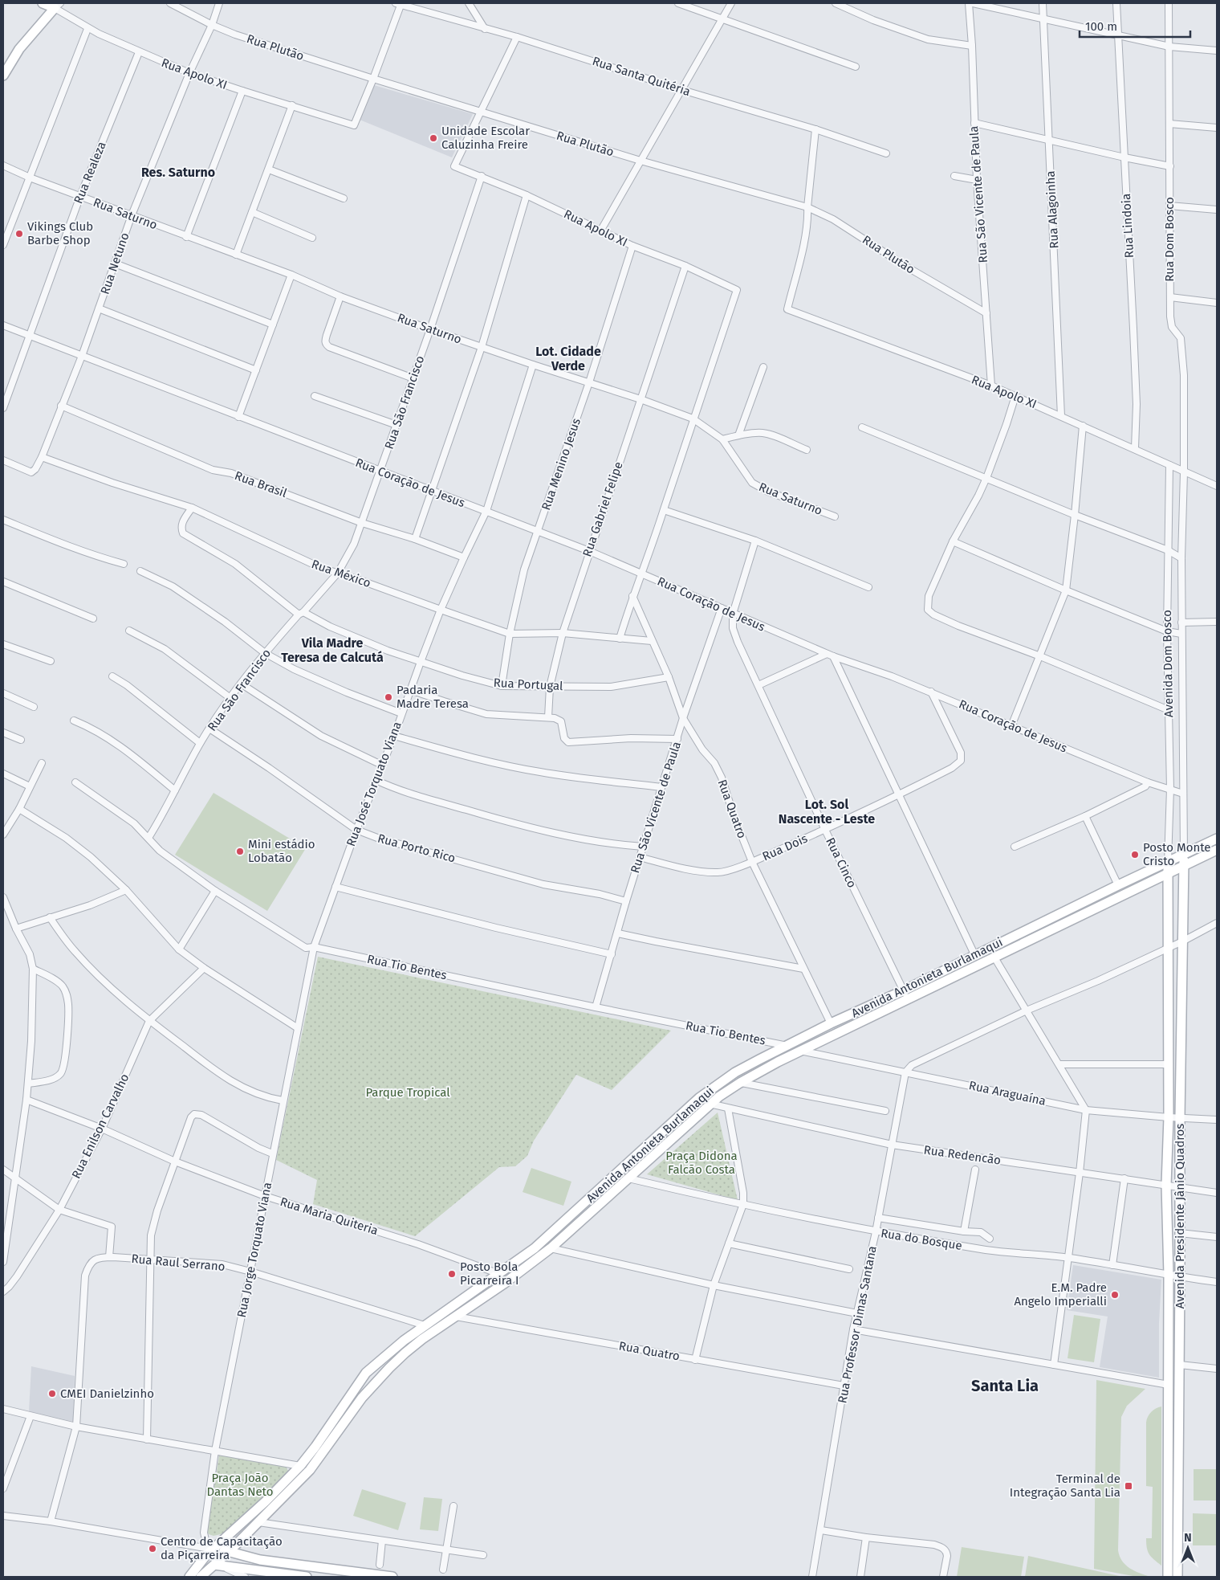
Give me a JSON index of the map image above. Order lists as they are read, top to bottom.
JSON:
{
  "streets": {
    "main road": ["Rua Apolo XI", "Avenida Antonieta Burlamaqui", "Avenida Presidente Jânio Quadros"],
    "street": [
      "Rua Plutão",
      "Rua Santa Quitéria",
      "Rua Realeza",
      "Rua São Vicente de Paula",
      "Rua Alagoinha",
      "Rua Saturno",
      "Rua Lindoia",
      "Rua Dom Bosco",
      "Rua Netuno",
      "Rua São Francisco",
      "Rua Menino Jesus",
      "Rua Coração de Jesus",
      "Rua Brasil",
      "Rua Gabriel Felipe",
      "Rua México",
      "Avenida Dom Bosco",
      "Rua Portugal",
      "Rua José Torquato Viana",
      "Rua Quatro",
      "Rua Dois",
      "Rua Porto Rico",
      "Rua Cinco",
      "Rua Tio Bentes",
      "Rua Araguaína",
      "Rua Enilson Carvalho",
      "Rua Redencão",
      "Rua Maria Quiteria",
      "Rua do Bosque",
      "Rua Jorge Torquato Viana",
      "Rua Raul Serrano",
      "Rua Professor Dimas Santana"
    ]
  },
  "crossings": [
    ["Rua Plutão", "Rua Apolo XI"],
    ["Rua Plutão", "Rua São Vicente de Paula"],
    ["Rua Plutão", "Rua Netuno"],
    ["Rua Apolo XI", "Rua Realeza"],
    ["Rua Apolo XI", "Rua São Vicente de Paula"],
    ["Rua Apolo XI", "Rua Alagoinha"],
    ["Rua Apolo XI", "Rua Saturno"],
    ["Rua Apolo XI", "Rua Lindoia"],
    ["Rua Apolo XI", "Rua Dom Bosco"],
    ["Rua Apolo XI", "Rua Netuno"],
    ["Rua Apolo XI", "Rua Menino Jesus"],
    ["Rua Apolo XI", "Rua Gabriel Felipe"],
    ["Rua Apolo XI", "Avenida Dom Bosco"],
    ["Rua Realeza", "Rua Saturno"],
    ["Rua Realeza", "Rua Coração de Jesus"],
    ["Rua São Vicente de Paula", "Rua Coração de Jesus"],
    ["Rua São Vicente de Paula", "Rua Quatro"],
    ["Rua São Vicente de Paula", "Rua Dois"],
    ["Rua São Vicente de Paula", "Rua Porto Rico"],
    ["Rua São Vicente de Paula", "Rua Tio Bentes"],
    ["Rua Saturno", "Rua Netuno"],
    ["Rua Saturno", "Rua São Francisco"],
    ["Rua Saturno", "Rua Menino Jesus"],
    ["Rua Saturno", "Rua Gabriel Felipe"],
    ["Rua Dom Bosco", "Avenida Dom Bosco"],
    ["Rua Netuno", "Rua Coração de Jesus"],
    ["Rua Netuno", "Rua Brasil"],
    ["Rua Netuno", "Rua México"],
    ["Rua São Francisco", "Rua Coração de Jesus"],
    ["Rua São Francisco", "Rua Brasil"],
    ["Rua São Francisco", "Rua México"],
    ["Rua São Francisco", "Rua Portugal"],
    ["Rua São Francisco", "Rua Porto Rico"],
    ["Rua São Francisco", "Rua Tio Bentes"],
    ["Rua Menino Jesus", "Rua Coração de Jesus"],
    ["Rua Menino Jesus", "Rua México"],
    ["Rua Menino Jesus", "Rua Portugal"],
    ["Rua Coração de Jesus", "Rua Gabriel Felipe"],
    ["Rua Coração de Jesus", "Avenida Dom Bosco"],
    ["Rua Coração de Jesus", "Rua José Torquato Viana"],
    ["Rua Coração de Jesus", "Rua Dois"],
    ["Rua Coração de Jesus", "Rua Cinco"],
    ["Rua Brasil", "Rua José Torquato Viana"],
    ["Rua Gabriel Felipe", "Rua México"],
    ["Rua Gabriel Felipe", "Rua Portugal"],
    ["Rua México", "Rua Portugal"],
    ["Rua México", "Rua José Torquato Viana"],
    ["Rua México", "Rua Quatro"],
    ["Avenida Dom Bosco", "Avenida Antonieta Burlamaqui"],
    ["Avenida Dom Bosco", "Avenida Presidente Jânio Quadros"],
    ["Rua Portugal", "Rua José Torquato Viana"],
    ["Rua Portugal", "Rua Quatro"],
    ["Rua José Torquato Viana", "Rua Porto Rico"],
    ["Rua José Torquato Viana", "Rua Tio Bentes"],
    ["Rua José Torquato Viana", "Rua Jorge Torquato Viana"],
    ["Rua Quatro", "Rua Dois"],
    ["Rua Quatro", "Avenida Antonieta Burlamaqui"],
    ["Rua Quatro", "Rua Professor Dimas Santana"],
    ["Rua Dois", "Rua Cinco"],
    ["Rua Cinco", "Avenida Antonieta Burlamaqui"],
    ["Rua Tio Bentes", "Avenida Antonieta Burlamaqui"],
    ["Rua Tio Bentes", "Rua Jorge Torquato Viana"],
    ["Avenida Antonieta Burlamaqui", "Rua Araguaína"],
    ["Avenida Antonieta Burlamaqui", "Rua Redencão"],
    ["Avenida Antonieta Burlamaqui", "Rua Maria Quiteria"],
    ["Avenida Antonieta Burlamaqui", "Avenida Presidente Jânio Quadros"],
    ["Avenida Antonieta Burlamaqui", "Rua do Bosque"],
    ["Avenida Antonieta Burlamaqui", "Rua Jorge Torquato Viana"],
    ["Avenida Antonieta Burlamaqui", "Rua Raul Serrano"],
    ["Rua Araguaína", "Avenida Presidente Jânio Quadros"],
    ["Rua Araguaína", "Rua Professor Dimas Santana"],
    ["Rua Enilson Carvalho", "Rua Maria Quiteria"],
    ["Rua Redencão", "Avenida Presidente Jânio Quadros"],
    ["Rua Redencão", "Rua Professor Dimas Santana"],
    ["Rua Maria Quiteria", "Rua Jorge Torquato Viana"],
    ["Avenida Presidente Jânio Quadros", "Rua do Bosque"],
    ["Rua do Bosque", "Rua Professor Dimas Santana"],
    ["Rua Jorge Torquato Viana", "Rua Raul Serrano"]
  ],
  "districts": [
    "Res. Saturno",
    "Lot. Cidade Verde",
    "Vila Madre Teresa de Calcutá",
    "Lot. Sol Nascente - Leste",
    "Santa Lia"
  ],
  "parks": ["Parque Tropical", "Praça Didona Falcão Costa", "Praça João Dantas Neto"],
  "places": {
    "other": [
      "Unidade Escolar Caluzinha Freire",
      "Vikings Club Barbe Shop",
      "Padaria Madre Teresa",
      "Mini estádio Lobatão",
      "Posto Monte Cristo",
      "Posto Bola Picarreira I",
      "E.M. Padre Angelo Imperialli",
      "CMEI Danielzinho",
      "Centro de Capacitação da Piçarreira"
    ],
    "transit": ["Terminal de Integração Santa Lia"]
  },
  "scale_bar": "100 m",
  "north": "top"
}
